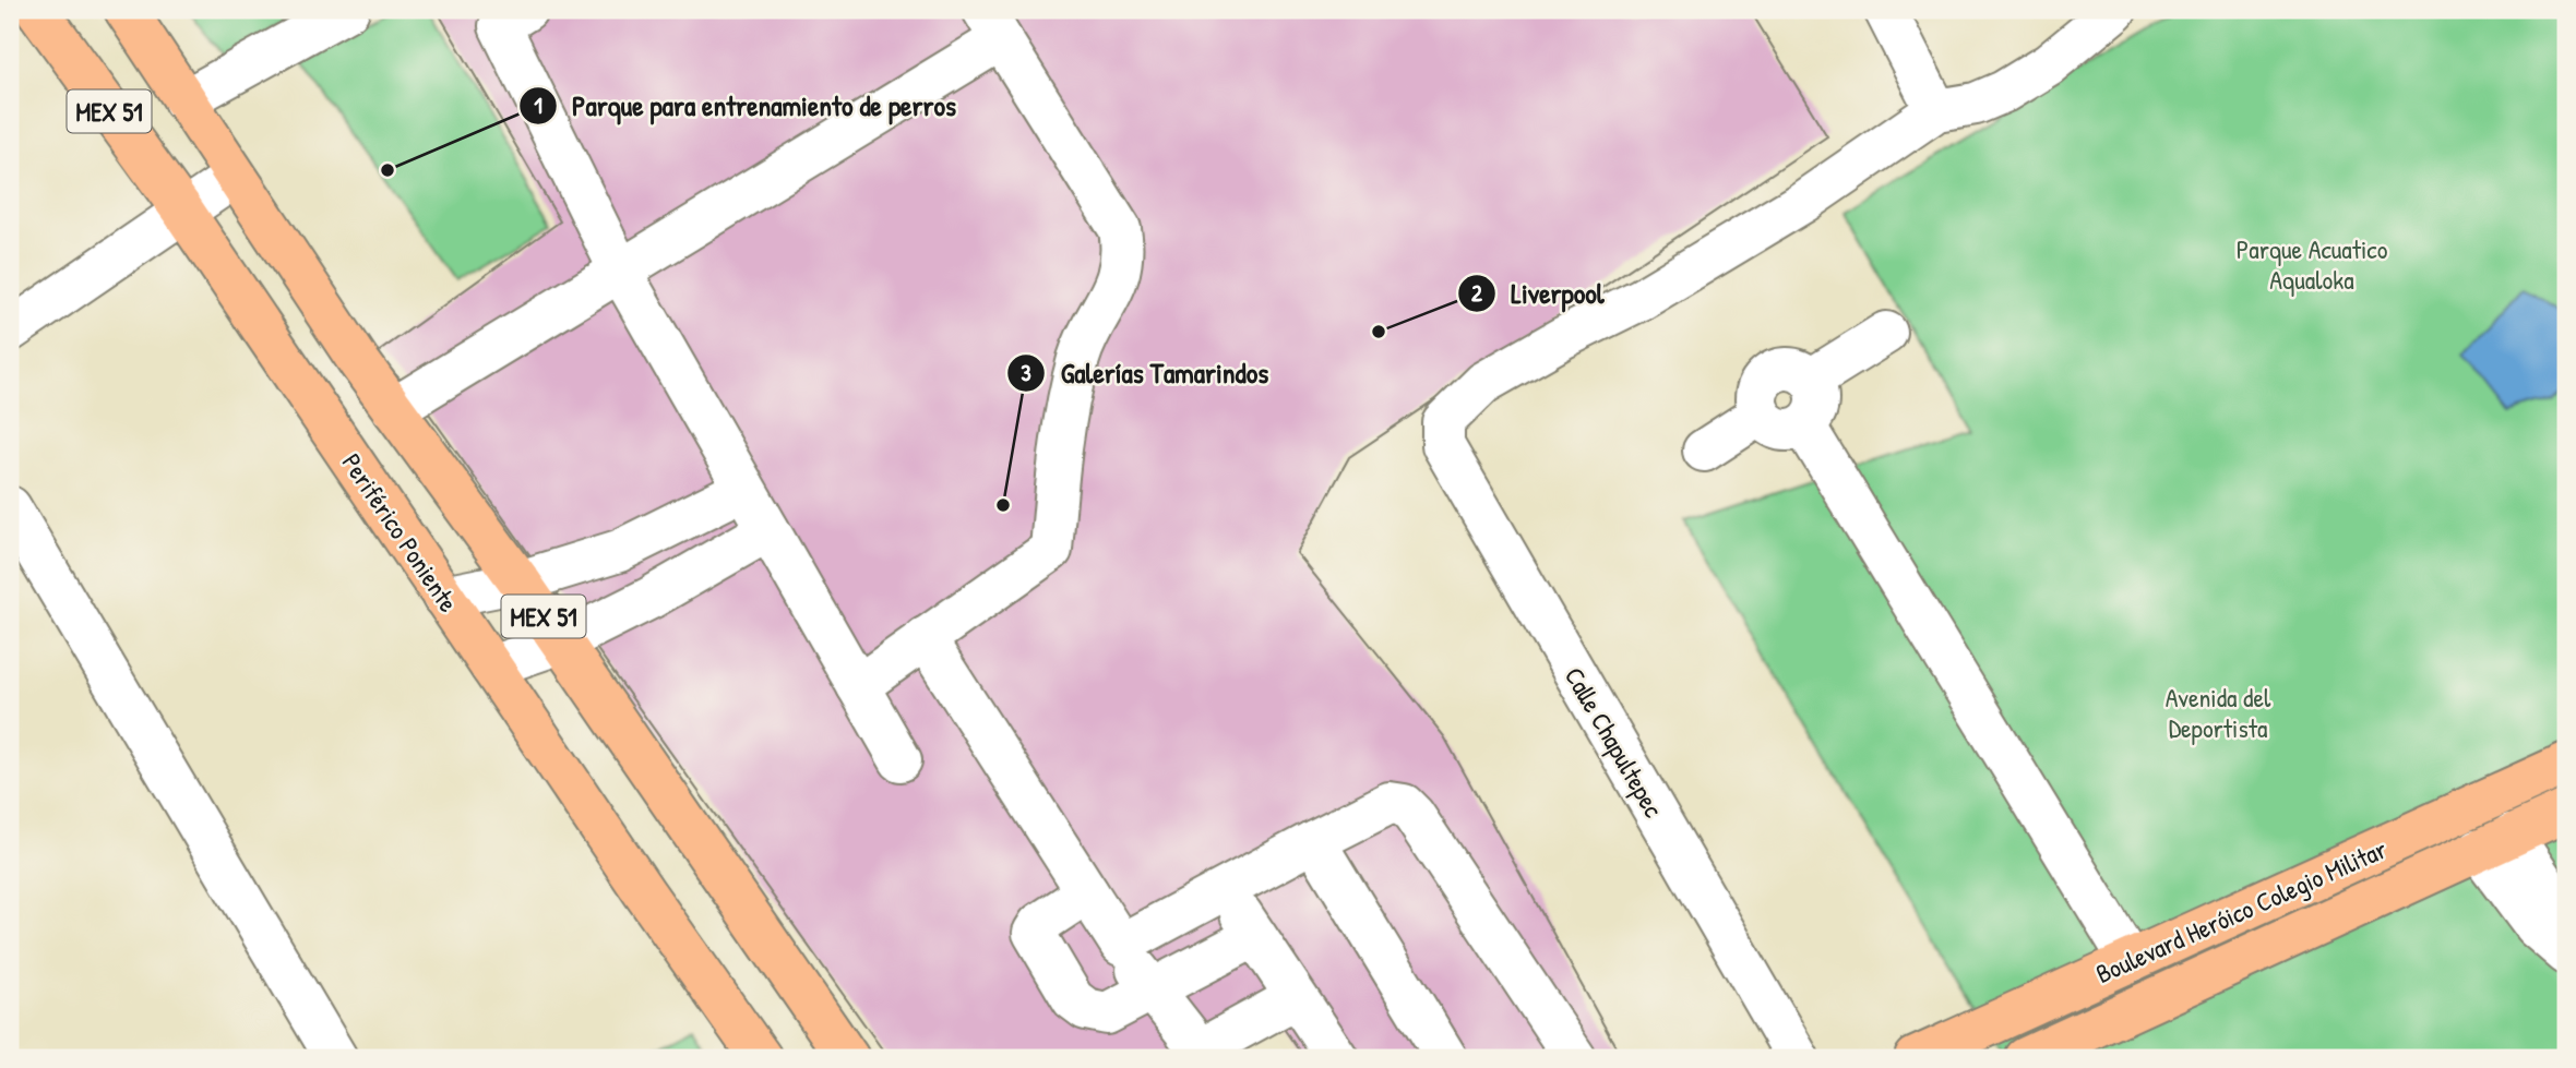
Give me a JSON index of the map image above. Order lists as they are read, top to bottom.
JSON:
{
  "streets": {
    "main road": ["MEX 51", "Periférico Poniente", "Boulevard Heróico Colegio Militar"],
    "street": ["Calle Chapultepec"]
  },
  "parks": ["Parque Acuatico Aqualoka", "Avenida del Deportista"],
  "places": ["Parque para entrenamiento de perros", "Liverpool", "Galerías Tamarindos"]
}
